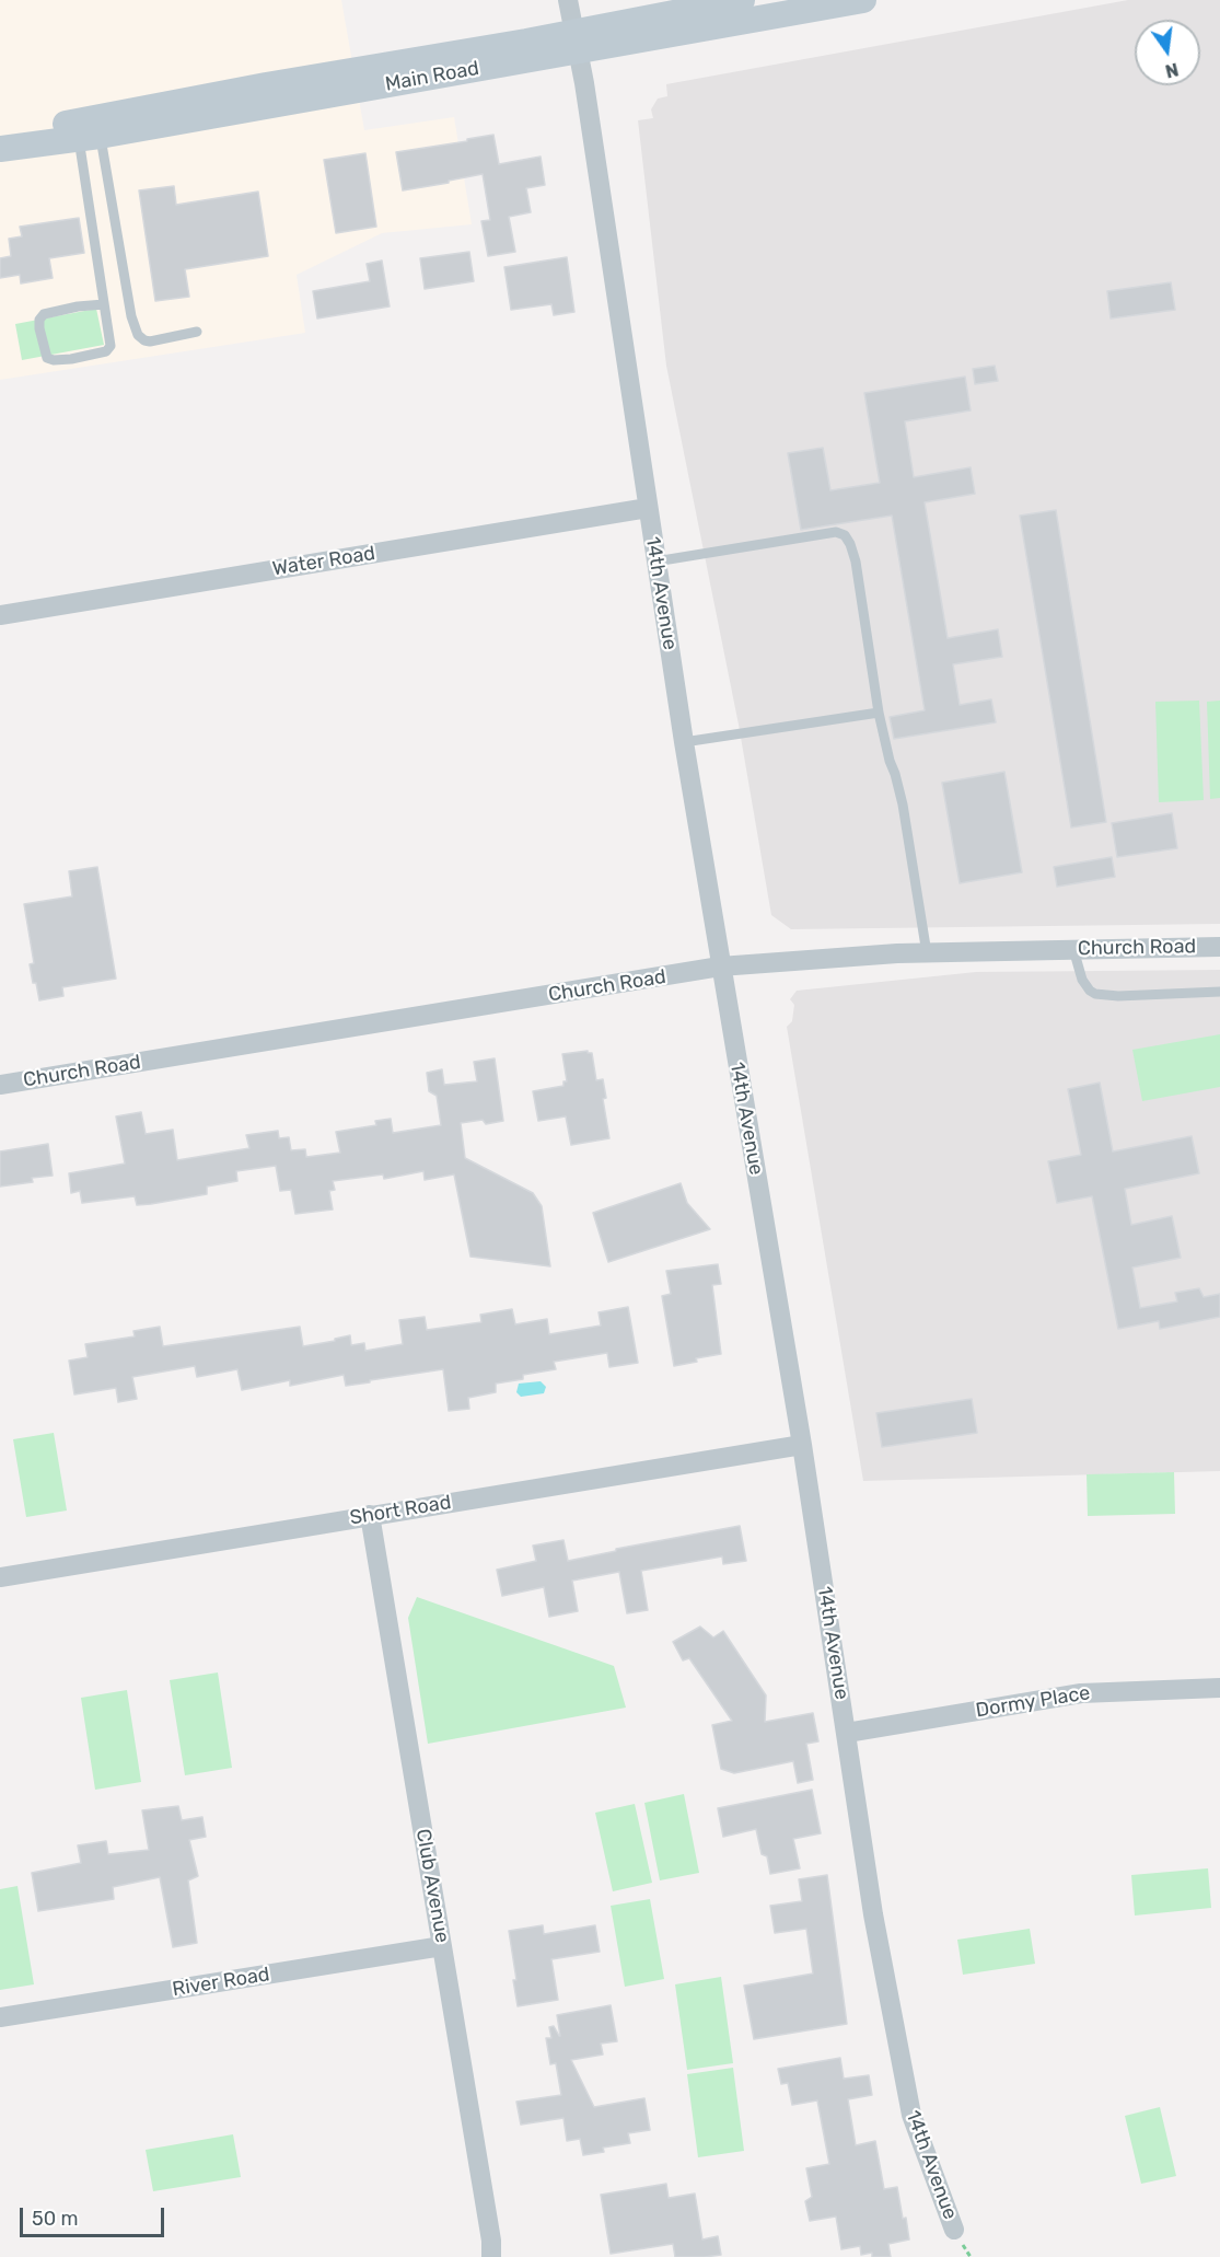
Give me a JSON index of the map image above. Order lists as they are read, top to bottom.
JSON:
{
  "streets": {
    "main road": ["Main Road"],
    "street": [
      "Water Road",
      "14th Avenue",
      "Church Road",
      "Short Road",
      "Dormy Place",
      "Club Avenue",
      "River Road"
    ]
  },
  "crossings": [
    ["Main Road", "14th Avenue"],
    ["Water Road", "14th Avenue"],
    ["14th Avenue", "Church Road"],
    ["14th Avenue", "Short Road"],
    ["14th Avenue", "Dormy Place"],
    ["Short Road", "Club Avenue"],
    ["Club Avenue", "River Road"]
  ],
  "scale_bar": "50 m",
  "north": "bottom"
}
